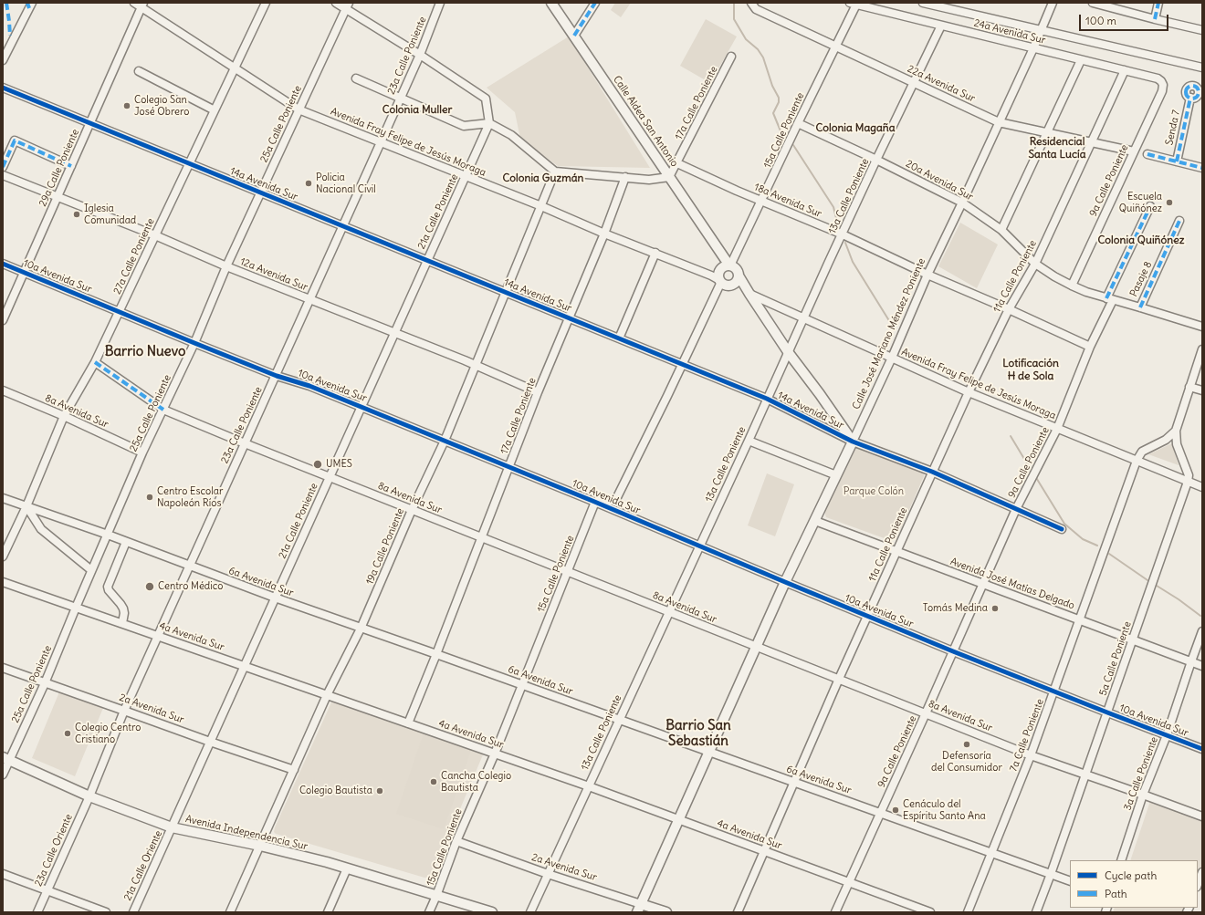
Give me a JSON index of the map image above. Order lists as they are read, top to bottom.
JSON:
{
  "streets": {
    "main road": [
      "Calle Aldea San Antonio",
      "Calle José Mariano Méndez Poniente",
      "2a Avenida Sur",
      "Avenida Independencia Sur"
    ],
    "street": [
      "24a Avenida Sur",
      "23a Calle Poniente",
      "22a Avenida Sur",
      "17a Calle Poniente",
      "25a Calle Poniente",
      "Senda 7",
      "15a Calle Poniente",
      "Avenida Fray Felipe de Jesús Moraga",
      "29a Calle Poniente",
      "20a Avenida Sur",
      "9a Calle Poniente",
      "14a Avenida Sur",
      "13a Calle Poniente",
      "18a Avenida Sur",
      "21a Calle Poniente",
      "27a Calle Poniente",
      "12a Avenida Sur",
      "10a Avenida Sur",
      "11a Calle Poniente",
      "Pasaje 8",
      "8a Avenida Sur",
      "19a Calle Poniente",
      "6a Avenida Sur",
      "Avenida José Matías Delgado",
      "4a Avenida Sur",
      "5a Calle Poniente",
      "7a Calle Poniente",
      "3a Calle Poniente",
      "23a Calle Oriente",
      "21a Calle Oriente"
    ]
  },
  "crossings": [
    ["24a Avenida Sur", "15a Calle Poniente"],
    ["24a Avenida Sur", "9a Calle Poniente"],
    ["24a Avenida Sur", "13a Calle Poniente"],
    ["24a Avenida Sur", "11a Calle Poniente"],
    ["24a Avenida Sur", "Calle José Mariano Méndez Poniente"],
    ["23a Calle Poniente", "Avenida Fray Felipe de Jesús Moraga"],
    ["23a Calle Poniente", "14a Avenida Sur"],
    ["23a Calle Poniente", "12a Avenida Sur"],
    ["23a Calle Poniente", "10a Avenida Sur"],
    ["23a Calle Poniente", "8a Avenida Sur"],
    ["23a Calle Poniente", "6a Avenida Sur"],
    ["23a Calle Poniente", "4a Avenida Sur"],
    ["23a Calle Poniente", "2a Avenida Sur"],
    ["23a Calle Poniente", "Avenida Independencia Sur"],
    ["23a Calle Poniente", "23a Calle Oriente"],
    ["22a Avenida Sur", "15a Calle Poniente"],
    ["22a Avenida Sur", "9a Calle Poniente"],
    ["22a Avenida Sur", "13a Calle Poniente"],
    ["22a Avenida Sur", "11a Calle Poniente"],
    ["22a Avenida Sur", "Calle José Mariano Méndez Poniente"],
    ["17a Calle Poniente", "Calle Aldea San Antonio"],
    ["17a Calle Poniente", "Avenida Fray Felipe de Jesús Moraga"],
    ["17a Calle Poniente", "14a Avenida Sur"],
    ["17a Calle Poniente", "18a Avenida Sur"],
    ["17a Calle Poniente", "12a Avenida Sur"],
    ["17a Calle Poniente", "10a Avenida Sur"],
    ["17a Calle Poniente", "8a Avenida Sur"],
    ["17a Calle Poniente", "6a Avenida Sur"],
    ["17a Calle Poniente", "4a Avenida Sur"],
    ["Calle Aldea San Antonio", "15a Calle Poniente"],
    ["Calle Aldea San Antonio", "Avenida Fray Felipe de Jesús Moraga"],
    ["25a Calle Poniente", "Avenida Fray Felipe de Jesús Moraga"],
    ["25a Calle Poniente", "14a Avenida Sur"],
    ["25a Calle Poniente", "12a Avenida Sur"],
    ["25a Calle Poniente", "10a Avenida Sur"],
    ["25a Calle Poniente", "8a Avenida Sur"],
    ["25a Calle Poniente", "6a Avenida Sur"],
    ["25a Calle Poniente", "4a Avenida Sur"],
    ["25a Calle Poniente", "2a Avenida Sur"],
    ["25a Calle Poniente", "Avenida Independencia Sur"],
    ["15a Calle Poniente", "Avenida Fray Felipe de Jesús Moraga"],
    ["15a Calle Poniente", "20a Avenida Sur"],
    ["15a Calle Poniente", "14a Avenida Sur"],
    ["15a Calle Poniente", "18a Avenida Sur"],
    ["15a Calle Poniente", "10a Avenida Sur"],
    ["15a Calle Poniente", "8a Avenida Sur"],
    ["15a Calle Poniente", "6a Avenida Sur"],
    ["15a Calle Poniente", "4a Avenida Sur"],
    ["15a Calle Poniente", "2a Avenida Sur"],
    ["15a Calle Poniente", "Avenida Independencia Sur"],
    ["Avenida Fray Felipe de Jesús Moraga", "29a Calle Poniente"],
    ["Avenida Fray Felipe de Jesús Moraga", "9a Calle Poniente"],
    ["Avenida Fray Felipe de Jesús Moraga", "13a Calle Poniente"],
    ["Avenida Fray Felipe de Jesús Moraga", "21a Calle Poniente"],
    ["Avenida Fray Felipe de Jesús Moraga", "27a Calle Poniente"],
    ["Avenida Fray Felipe de Jesús Moraga", "11a Calle Poniente"],
    ["Avenida Fray Felipe de Jesús Moraga", "Calle José Mariano Méndez Poniente"],
    ["Avenida Fray Felipe de Jesús Moraga", "19a Calle Poniente"],
    ["Avenida Fray Felipe de Jesús Moraga", "5a Calle Poniente"],
    ["Avenida Fray Felipe de Jesús Moraga", "7a Calle Poniente"],
    ["29a Calle Poniente", "14a Avenida Sur"],
    ["29a Calle Poniente", "12a Avenida Sur"],
    ["29a Calle Poniente", "10a Avenida Sur"],
    ["20a Avenida Sur", "9a Calle Poniente"],
    ["20a Avenida Sur", "13a Calle Poniente"],
    ["20a Avenida Sur", "11a Calle Poniente"],
    ["20a Avenida Sur", "Pasaje 8"],
    ["20a Avenida Sur", "Calle José Mariano Méndez Poniente"],
    ["9a Calle Poniente", "14a Avenida Sur"],
    ["9a Calle Poniente", "18a Avenida Sur"],
    ["9a Calle Poniente", "10a Avenida Sur"],
    ["9a Calle Poniente", "8a Avenida Sur"],
    ["9a Calle Poniente", "6a Avenida Sur"],
    ["9a Calle Poniente", "Avenida José Matías Delgado"],
    ["9a Calle Poniente", "4a Avenida Sur"],
    ["14a Avenida Sur", "13a Calle Poniente"],
    ["14a Avenida Sur", "21a Calle Poniente"],
    ["14a Avenida Sur", "27a Calle Poniente"],
    ["14a Avenida Sur", "11a Calle Poniente"],
    ["14a Avenida Sur", "Calle José Mariano Méndez Poniente"],
    ["14a Avenida Sur", "19a Calle Poniente"],
    ["13a Calle Poniente", "18a Avenida Sur"],
    ["13a Calle Poniente", "10a Avenida Sur"],
    ["13a Calle Poniente", "8a Avenida Sur"],
    ["13a Calle Poniente", "6a Avenida Sur"],
    ["13a Calle Poniente", "4a Avenida Sur"],
    ["13a Calle Poniente", "2a Avenida Sur"],
    ["18a Avenida Sur", "11a Calle Poniente"],
    ["18a Avenida Sur", "Calle José Mariano Méndez Poniente"],
    ["21a Calle Poniente", "12a Avenida Sur"],
    ["21a Calle Poniente", "10a Avenida Sur"],
    ["21a Calle Poniente", "8a Avenida Sur"],
    ["21a Calle Poniente", "6a Avenida Sur"],
    ["21a Calle Poniente", "4a Avenida Sur"],
    ["21a Calle Poniente", "2a Avenida Sur"],
    ["21a Calle Poniente", "Avenida Independencia Sur"],
    ["21a Calle Poniente", "21a Calle Oriente"],
    ["27a Calle Poniente", "12a Avenida Sur"],
    ["27a Calle Poniente", "10a Avenida Sur"],
    ["27a Calle Poniente", "8a Avenida Sur"],
    ["27a Calle Poniente", "6a Avenida Sur"],
    ["12a Avenida Sur", "19a Calle Poniente"],
    ["10a Avenida Sur", "11a Calle Poniente"],
    ["10a Avenida Sur", "Calle José Mariano Méndez Poniente"],
    ["10a Avenida Sur", "19a Calle Poniente"],
    ["10a Avenida Sur", "5a Calle Poniente"],
    ["10a Avenida Sur", "7a Calle Poniente"],
    ["10a Avenida Sur", "3a Calle Poniente"],
    ["11a Calle Poniente", "8a Avenida Sur"],
    ["11a Calle Poniente", "6a Avenida Sur"],
    ["11a Calle Poniente", "Avenida José Matías Delgado"],
    ["11a Calle Poniente", "4a Avenida Sur"],
    ["Calle José Mariano Méndez Poniente", "8a Avenida Sur"],
    ["Calle José Mariano Méndez Poniente", "6a Avenida Sur"],
    ["Calle José Mariano Méndez Poniente", "Avenida José Matías Delgado"],
    ["Calle José Mariano Méndez Poniente", "4a Avenida Sur"],
    ["Calle José Mariano Méndez Poniente", "2a Avenida Sur"],
    ["8a Avenida Sur", "19a Calle Poniente"],
    ["8a Avenida Sur", "5a Calle Poniente"],
    ["8a Avenida Sur", "7a Calle Poniente"],
    ["8a Avenida Sur", "3a Calle Poniente"],
    ["19a Calle Poniente", "6a Avenida Sur"],
    ["19a Calle Poniente", "4a Avenida Sur"],
    ["19a Calle Poniente", "2a Avenida Sur"],
    ["19a Calle Poniente", "Avenida Independencia Sur"],
    ["6a Avenida Sur", "5a Calle Poniente"],
    ["6a Avenida Sur", "7a Calle Poniente"],
    ["Avenida José Matías Delgado", "5a Calle Poniente"],
    ["Avenida José Matías Delgado", "7a Calle Poniente"],
    ["Avenida José Matías Delgado", "3a Calle Poniente"],
    ["Avenida Independencia Sur", "23a Calle Oriente"],
    ["Avenida Independencia Sur", "21a Calle Oriente"]
  ],
  "districts": [
    "Colonia Muller",
    "Colonia Magaña",
    "Residencial Santa Lucía",
    "Colonia Guzmán",
    "Colonia Quiñónez",
    "Barrio Nuevo",
    "Lotificación H de Sola",
    "Barrio San Sebastián"
  ],
  "parks": ["Parque Colón"],
  "places": [
    "Colegio San José Obrero",
    "Policia Nacional Civil",
    "Escuela Quiñónez",
    "Iglesia Comunidad",
    "UMES",
    "Centro Escolar Napoleón Ríos",
    "Centro Médico",
    "Tomás Medina",
    "Colegio Centro Cristiano",
    "Defensoría del Consumidor",
    "Cancha Colegio Bautista",
    "Colegio Bautista",
    "Cenáculo del Espíritu Santo Ana"
  ],
  "legend": ["Cycle path", "Path"],
  "scale_bar": "100 m"
}
